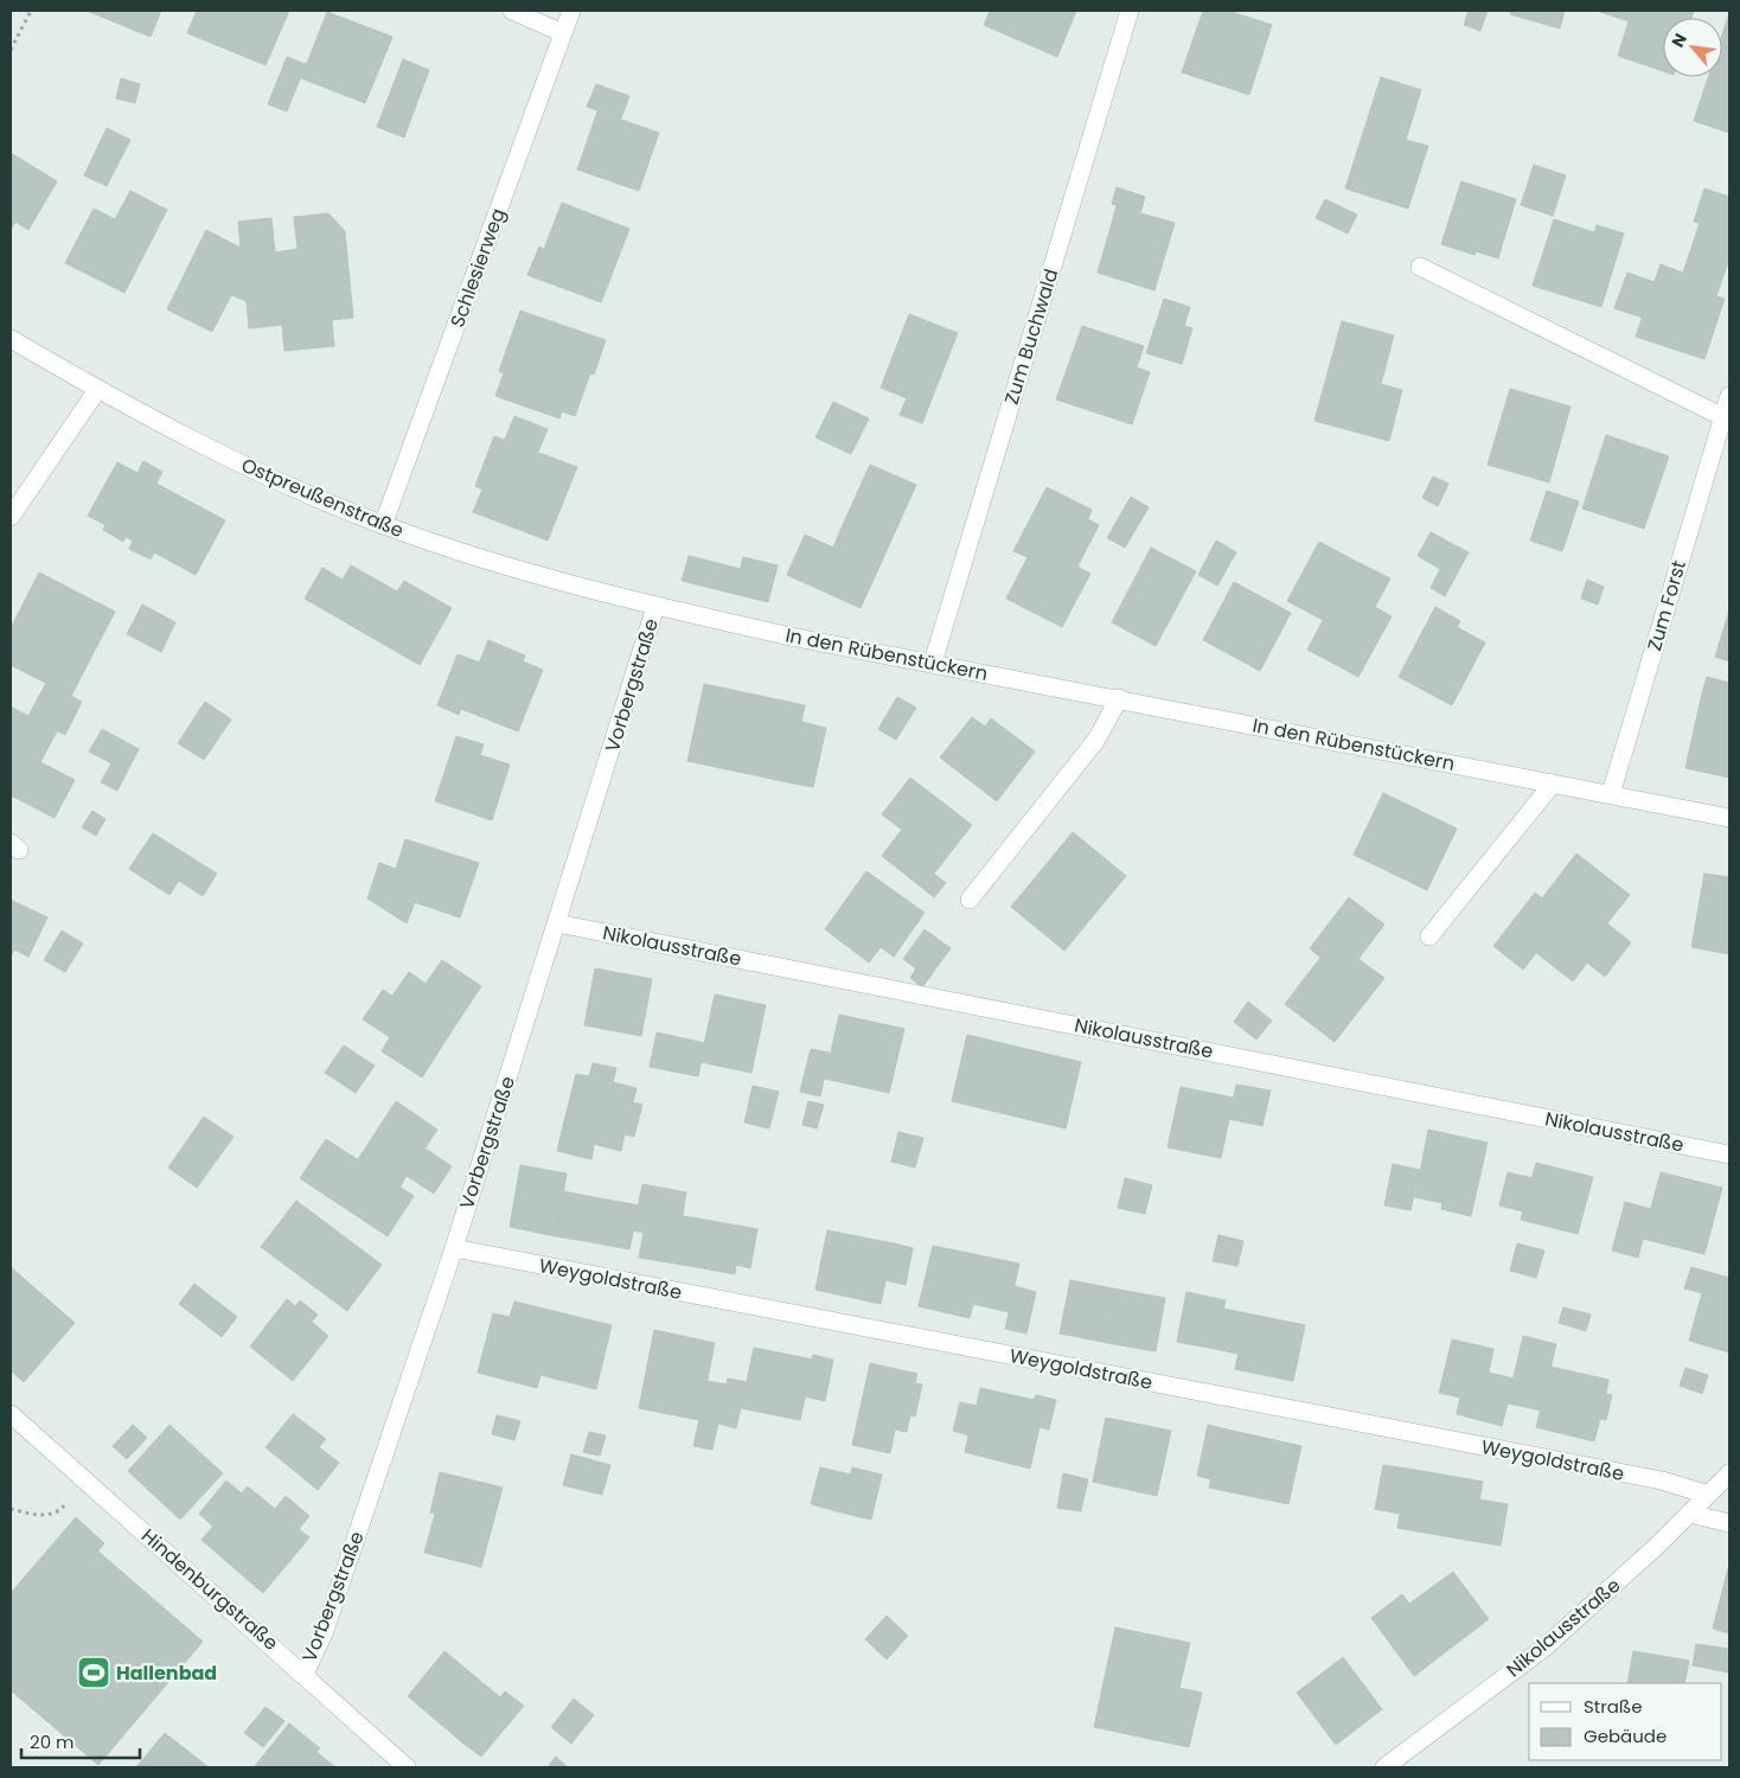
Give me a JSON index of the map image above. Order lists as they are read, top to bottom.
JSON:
{
  "streets": {
    "street": [
      "Schlesierweg",
      "Zum Buchwald",
      "Ostpreußenstraße",
      "Zum Forst",
      "In den Rübenstückern",
      "Vorbergstraße",
      "Nikolausstraße",
      "Weygoldstraße",
      "Hindenburgstraße"
    ]
  },
  "crossings": [
    ["Schlesierweg", "Ostpreußenstraße"],
    ["Zum Buchwald", "In den Rübenstückern"],
    ["Ostpreußenstraße", "In den Rübenstückern"],
    ["Ostpreußenstraße", "Vorbergstraße"],
    ["Zum Forst", "In den Rübenstückern"],
    ["In den Rübenstückern", "Vorbergstraße"],
    ["Vorbergstraße", "Nikolausstraße"],
    ["Vorbergstraße", "Weygoldstraße"],
    ["Vorbergstraße", "Hindenburgstraße"],
    ["Nikolausstraße", "Weygoldstraße"]
  ],
  "places": {
    "sports": ["Hallenbad"]
  },
  "legend": ["Straße", "Gebäude"],
  "scale_bar": "20 m",
  "north": "top left"
}
